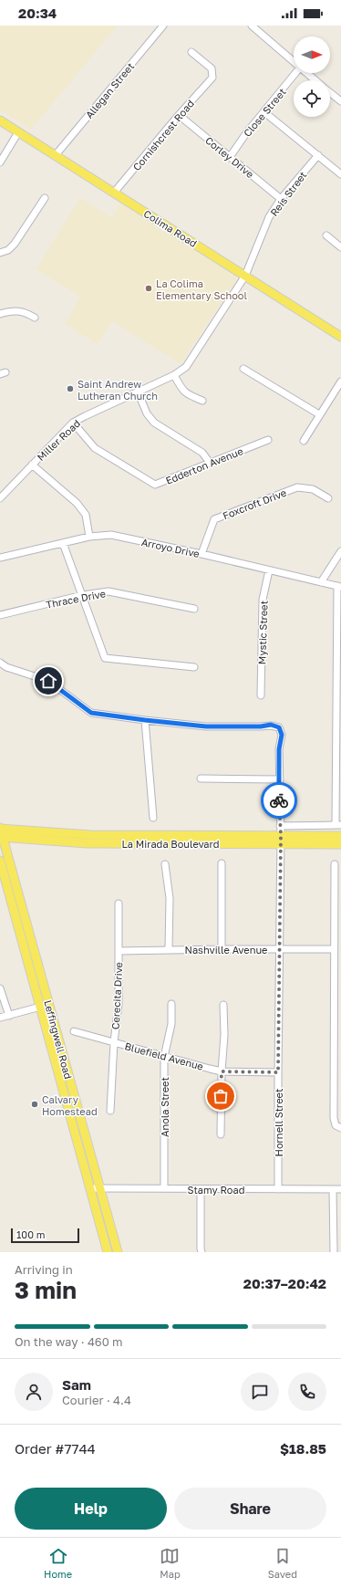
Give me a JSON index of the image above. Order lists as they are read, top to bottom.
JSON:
{
  "streets": {
    "main road": ["Colima Road", "La Mirada Boulevard", "Leffingwell Road"],
    "street": [
      "Allegan Street",
      "Close Street",
      "Cornishcrest Road",
      "Corley Drive",
      "Reis Street",
      "Miller Road",
      "Edderton Avenue",
      "Foxcroft Drive",
      "Arroyo Drive",
      "Thrace Drive",
      "Mystic Street",
      "Nashville Avenue",
      "Cerecita Drive",
      "Bluefield Avenue",
      "Anola Street",
      "Hornell Street",
      "Stamy Road"
    ]
  },
  "crossings": [
    ["Allegan Street", "Colima Road"],
    ["Close Street", "Corley Drive"],
    ["Cornishcrest Road", "Corley Drive"],
    ["Cornishcrest Road", "Colima Road"],
    ["Corley Drive", "Reis Street"],
    ["Reis Street", "Colima Road"],
    ["Reis Street", "Miller Road"],
    ["Colima Road", "Miller Road"],
    ["Miller Road", "Edderton Avenue"],
    ["Foxcroft Drive", "Arroyo Drive"],
    ["Arroyo Drive", "Mystic Street"],
    ["La Mirada Boulevard", "Leffingwell Road"],
    ["La Mirada Boulevard", "Hornell Street"],
    ["Nashville Avenue", "Cerecita Drive"],
    ["Nashville Avenue", "Hornell Street"],
    ["Cerecita Drive", "Bluefield Avenue"],
    ["Leffingwell Road", "Stamy Road"],
    ["Bluefield Avenue", "Anola Street"],
    ["Bluefield Avenue", "Hornell Street"],
    ["Anola Street", "Stamy Road"],
    ["Hornell Street", "Stamy Road"]
  ],
  "places": ["La Colima Elementary School", "Saint Andrew Lutheran Church", "Calvary Homestead"],
  "scale_bar": "100 m",
  "north": "right",
  "page": {
    "status": "20:34",
    "scale": "100 m",
    "heading": ["3 min", "Arriving in", "20:37–20:42"],
    "panel": [
      "Sam",
      "Courier · 4.4",
      "Order #7744",
      "$18.85"
    ],
    "bar": "On the way · 460 m",
    "buttons": ["Help", "Share"],
    "tabs": ["Home", "Map", "Saved"]
  }
}
